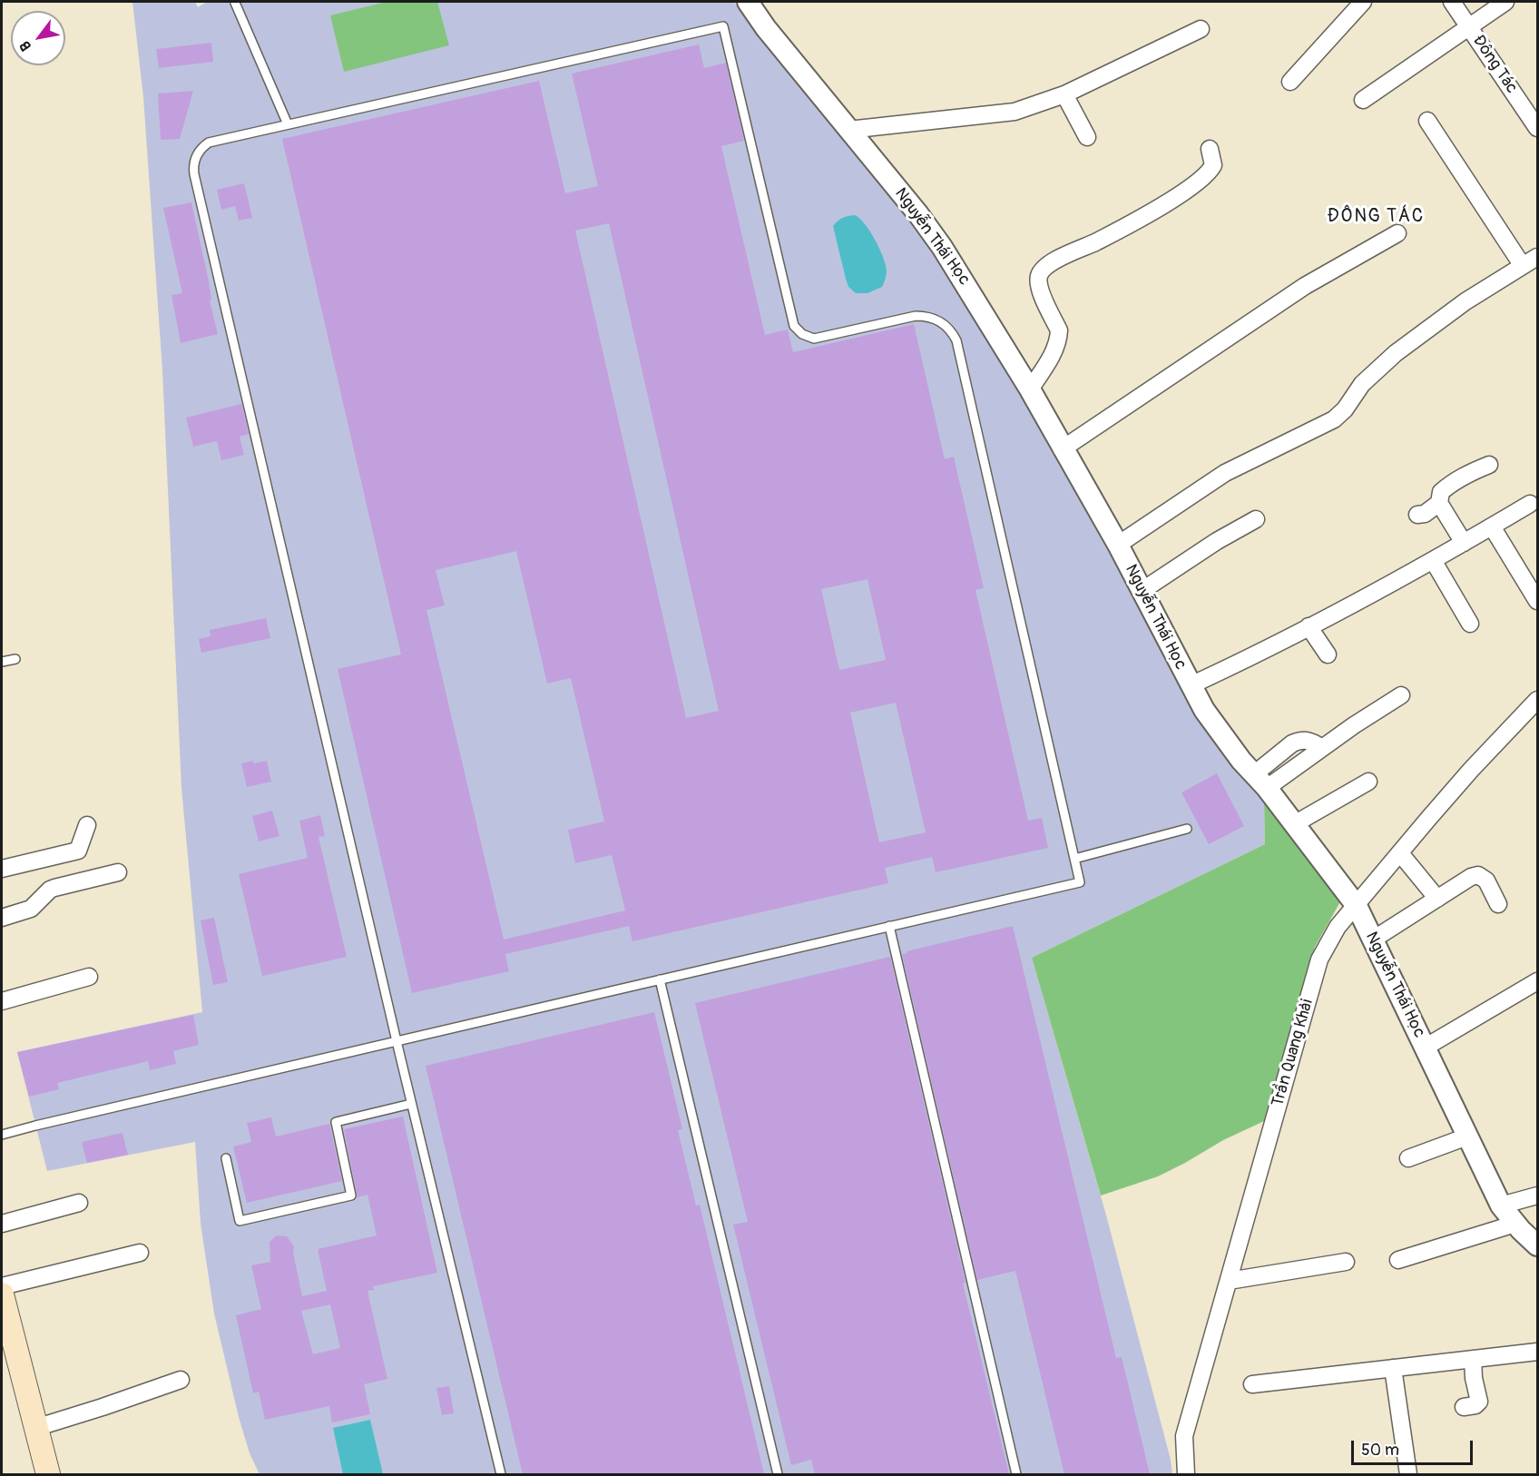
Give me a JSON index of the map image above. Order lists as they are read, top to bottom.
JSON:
{
  "streets": {
    "street": ["Đông Tác", "Nguyễn Thái Học", "Trần Quang Khải"]
  },
  "crossings": [
    ["Nguyễn Thái Học", "Trần Quang Khải"]
  ],
  "districts": ["ĐÔNG TÁC"],
  "scale_bar": "50 m",
  "north": "bottom left"
}
